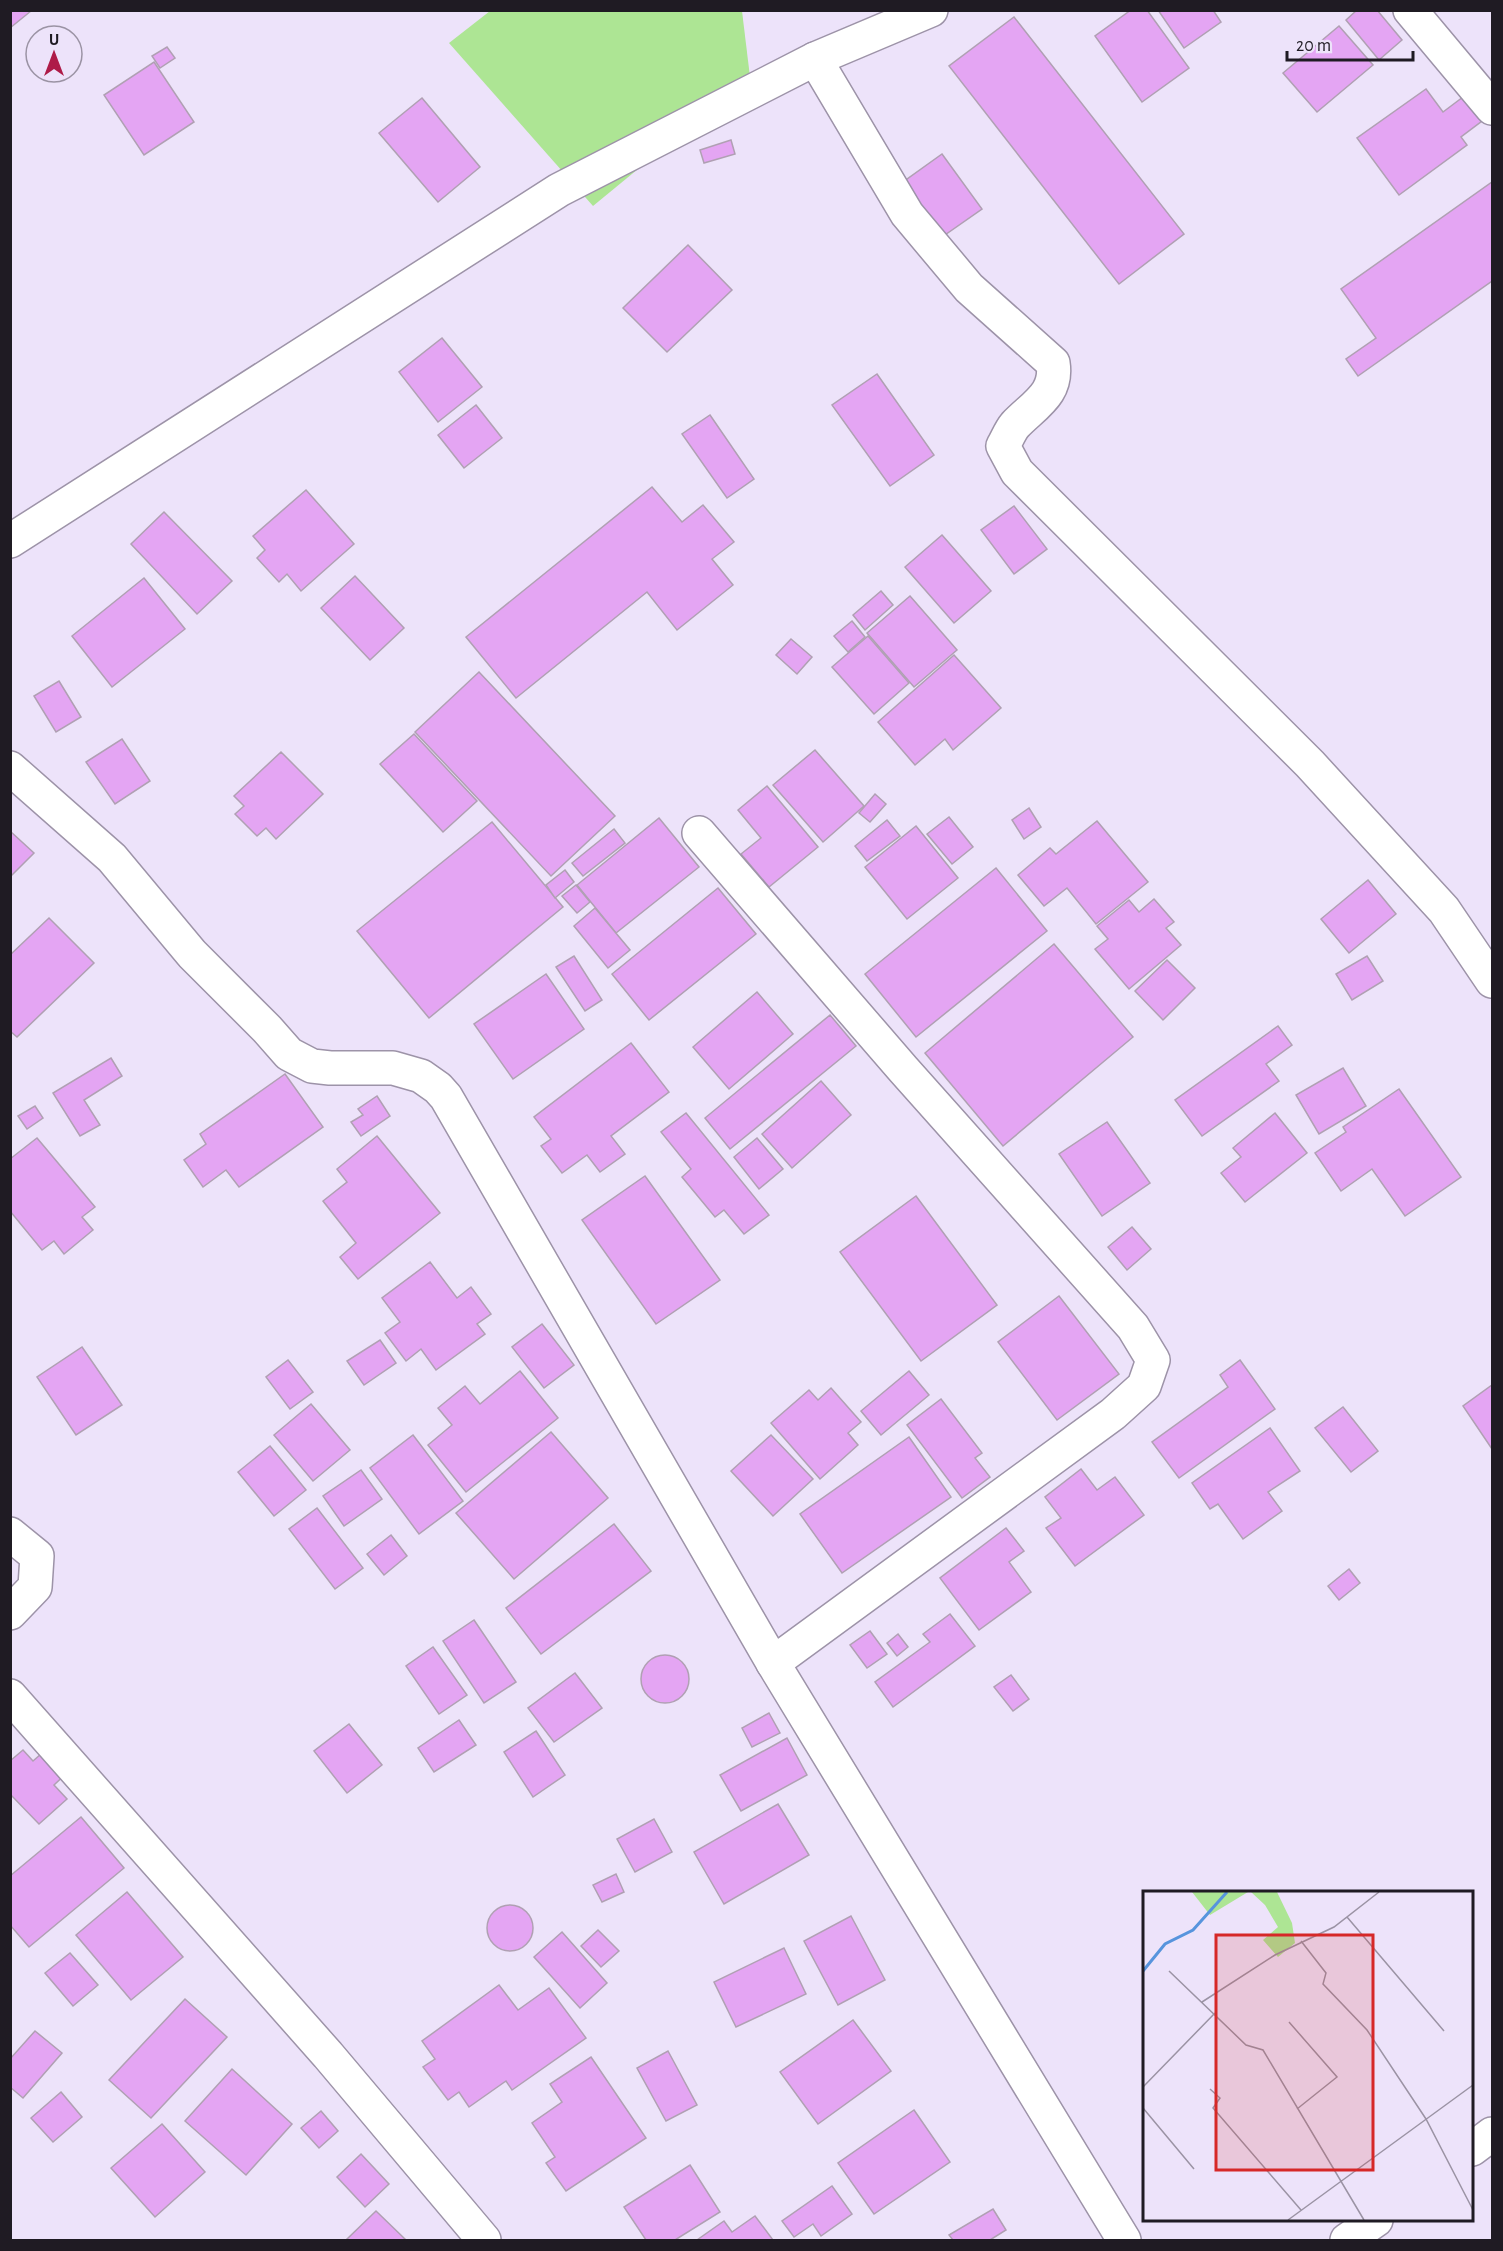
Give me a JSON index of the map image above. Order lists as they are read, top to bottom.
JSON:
{
  "scale_bar": "20 m",
  "north": "top"
}
